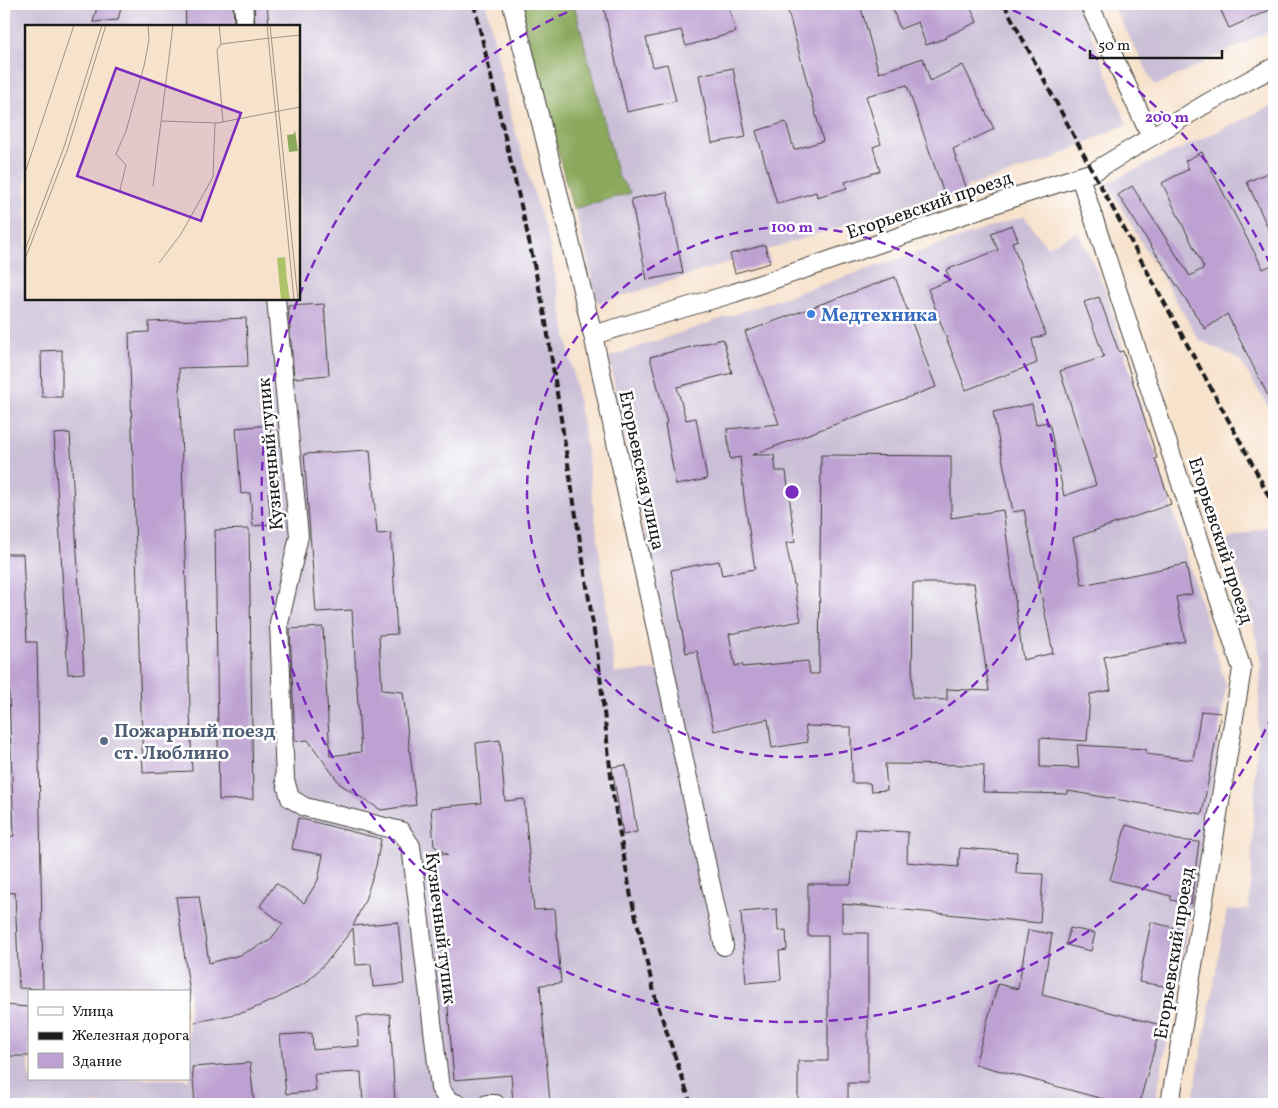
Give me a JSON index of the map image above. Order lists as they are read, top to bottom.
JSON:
{
  "streets": {
    "street": ["Егорьевский проезд", "Кузнечный тупик", "Егорьевская улица"]
  },
  "crossings": [
    ["Егорьевский проезд", "Егорьевская улица"]
  ],
  "places": ["Медтехника", "Пожарный поезд ст. Люблино"],
  "legend": ["Улица", "Железная дорога", "Здание"],
  "scale_bar": "50 m",
  "rings": ["200 m", "100 m"]
}
